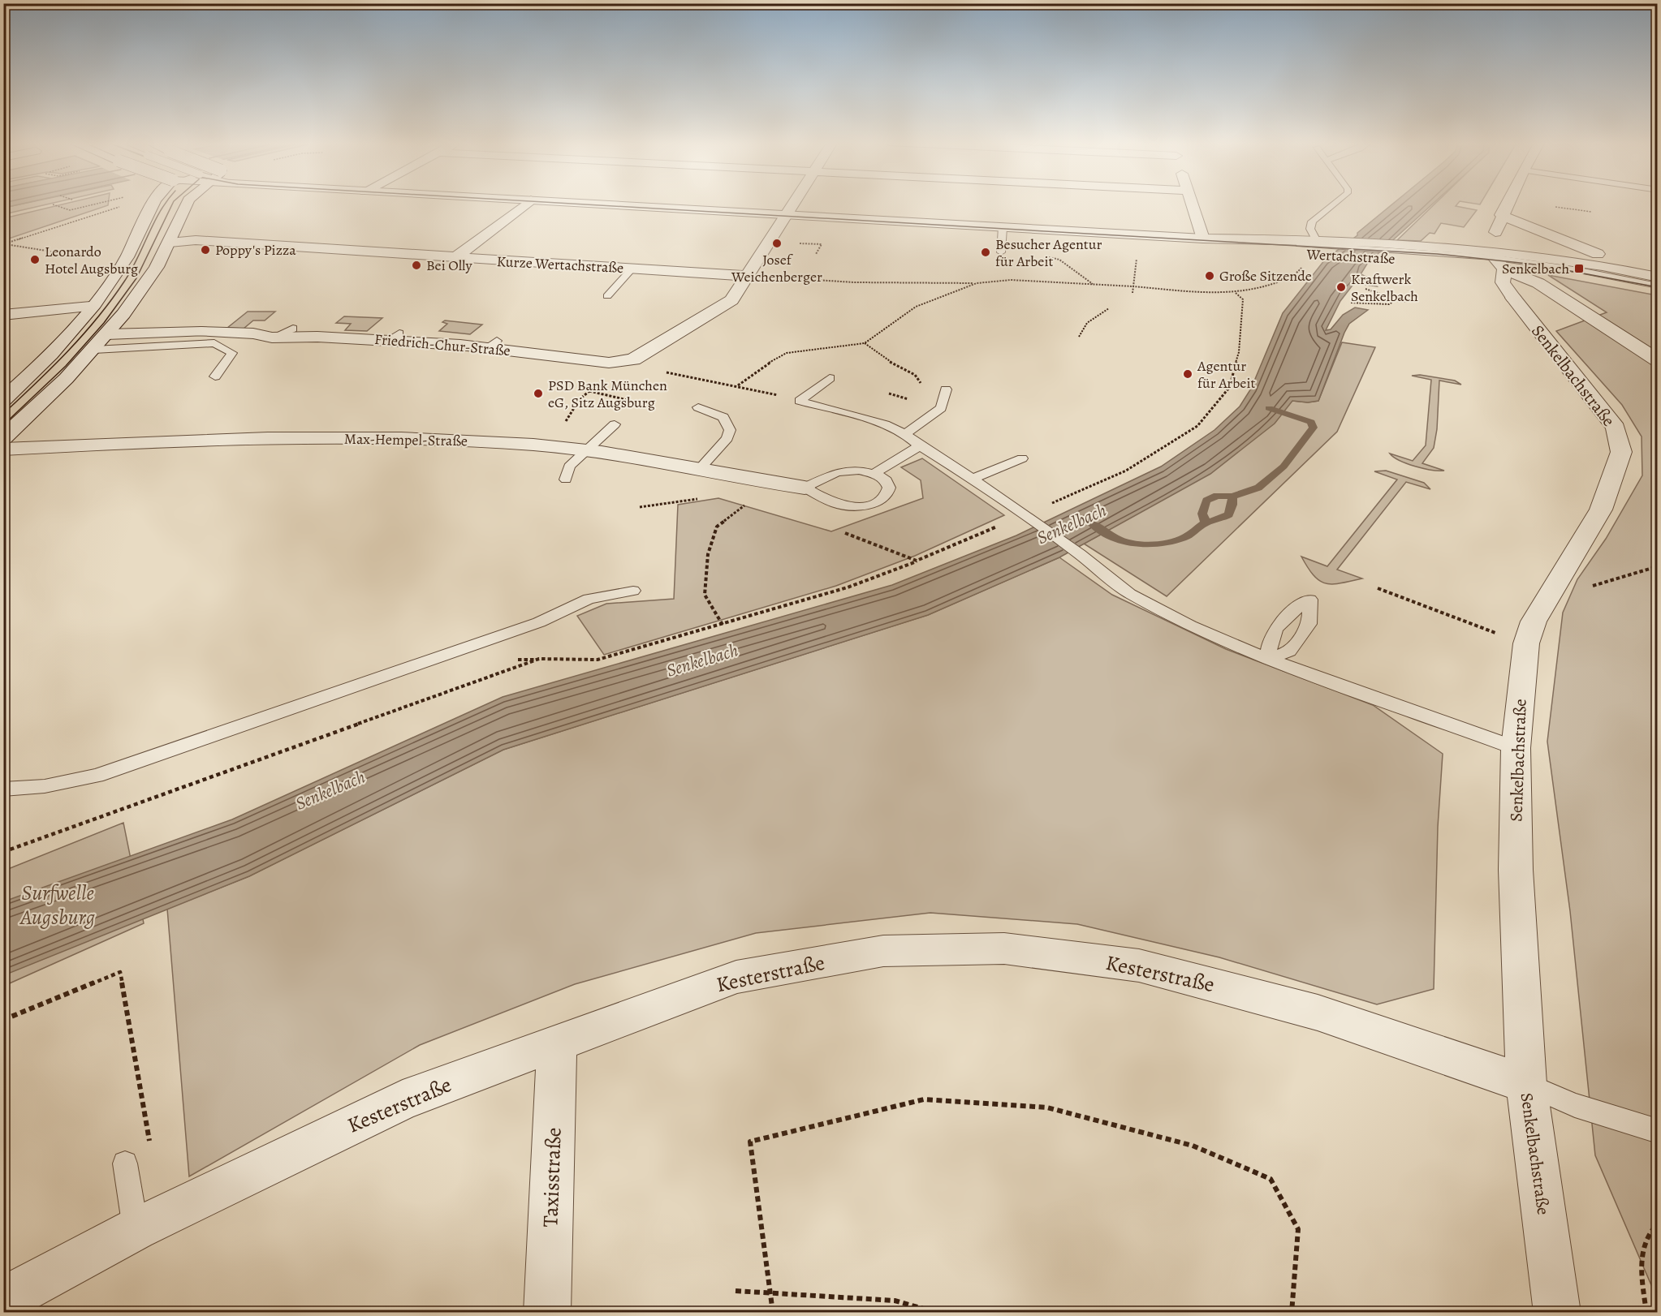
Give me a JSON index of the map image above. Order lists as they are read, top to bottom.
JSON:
{
  "streets": {
    "street": [
      "Wertachstraße",
      "Kurze Wertachstraße",
      "Friedrich-Chur-Straße",
      "Senkelbachstraße",
      "Max-Hempel-Straße",
      "Kesterstraße",
      "Taxisstraße"
    ]
  },
  "crossings": [
    ["Wertachstraße", "Friedrich-Chur-Straße"],
    ["Wertachstraße", "Senkelbachstraße"],
    ["Kurze Wertachstraße", "Friedrich-Chur-Straße"],
    ["Senkelbachstraße", "Kesterstraße"],
    ["Kesterstraße", "Taxisstraße"]
  ],
  "water": ["Senkelbach"],
  "parks": ["Surfwelle Augsburg"],
  "places": {
    "other": [
      "Josef Weichenberger",
      "Poppy's Pizza",
      "Besucher Agentur für Arbeit",
      "Leonardo Hotel Augsburg",
      "Bei Olly",
      "Große Sitzende",
      "Kraftwerk Senkelbach",
      "Agentur für Arbeit",
      "PSD Bank München eG, Sitz Augsburg"
    ],
    "transit": ["Senkelbach"]
  }
}
